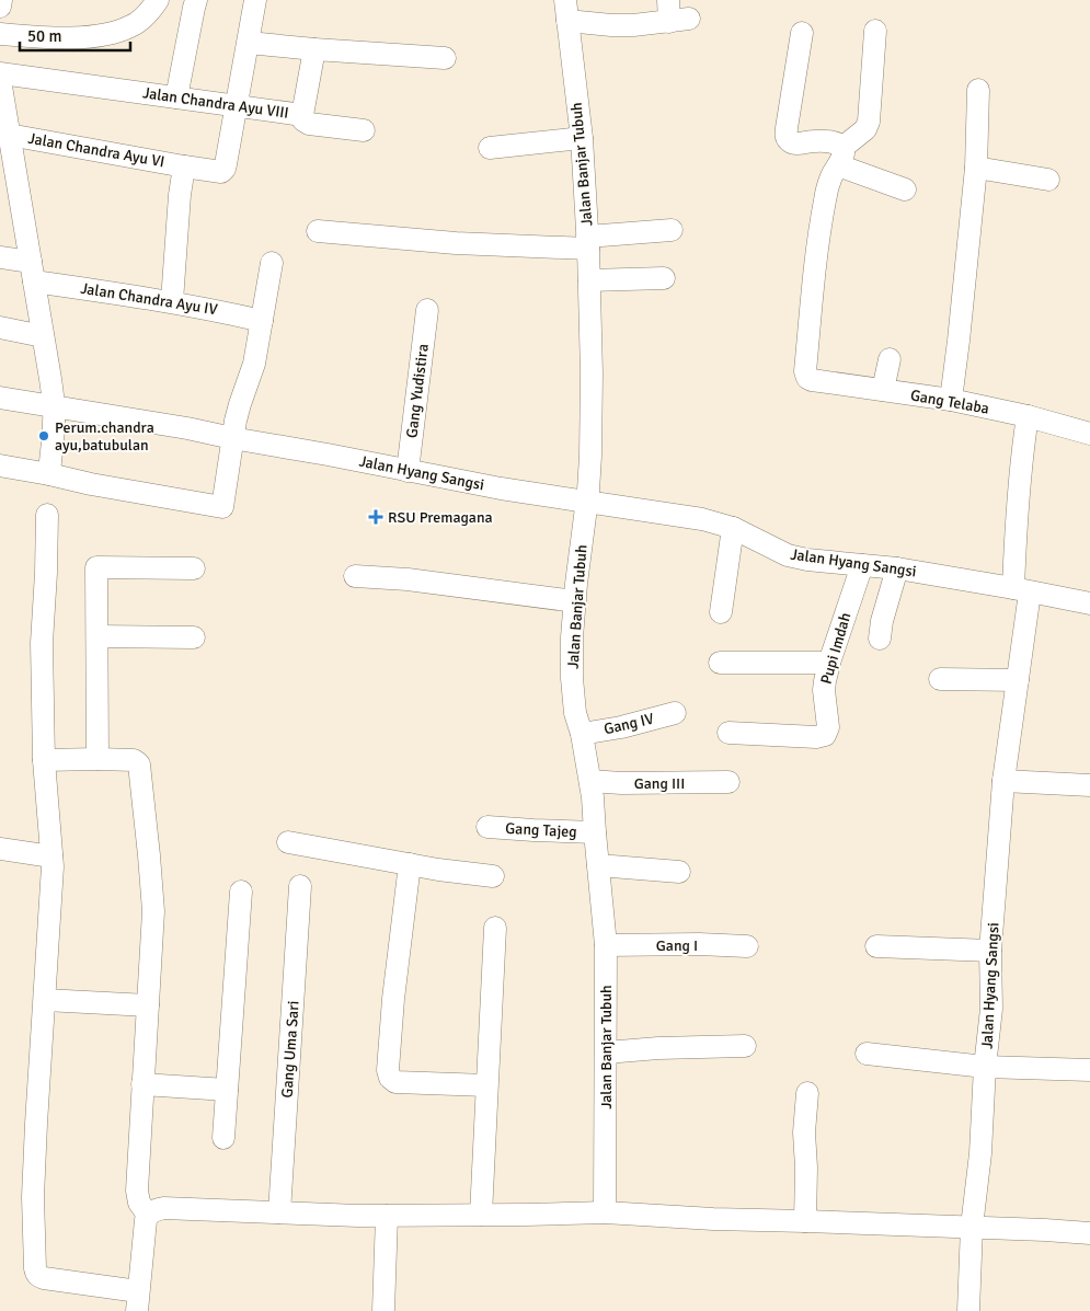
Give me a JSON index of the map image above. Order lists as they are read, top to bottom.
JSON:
{
  "streets": {
    "street": [
      "Jalan Chandra Ayu VIII",
      "Jalan Chandra Ayu VI",
      "Jalan Banjar Tubuh",
      "Jalan Chandra Ayu IV",
      "Gang Yudistira",
      "Gang Telaba",
      "Jalan Hyang Sangsi",
      "Pupi Imdah",
      "Gang IV",
      "Gang III",
      "Gang Tajeg",
      "Gang I",
      "Gang Uma Sari"
    ]
  },
  "crossings": [
    ["Jalan Chandra Ayu VIII", "Jalan Chandra Ayu VI"],
    ["Jalan Banjar Tubuh", "Jalan Hyang Sangsi"],
    ["Jalan Banjar Tubuh", "Gang IV"],
    ["Jalan Banjar Tubuh", "Gang III"],
    ["Jalan Banjar Tubuh", "Gang Tajeg"],
    ["Jalan Banjar Tubuh", "Gang I"],
    ["Gang Yudistira", "Jalan Hyang Sangsi"],
    ["Jalan Hyang Sangsi", "Pupi Imdah"]
  ],
  "places": {
    "other": ["Perum.chandra ayu,batubulan"],
    "health": ["RSU Premagana"]
  },
  "scale_bar": "50 m"
}
